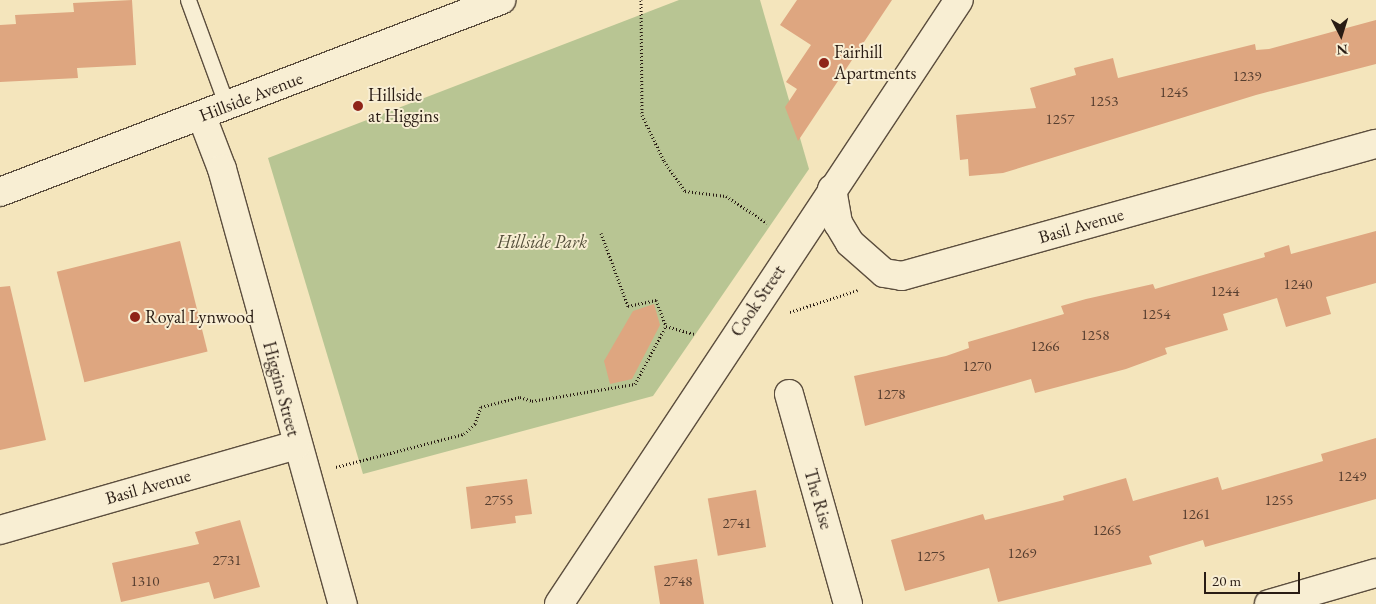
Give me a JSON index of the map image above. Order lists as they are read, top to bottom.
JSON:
{
  "streets": {
    "street": [
      "Hillside Avenue",
      "Basil Avenue",
      "Cook Street",
      "Higgins Street",
      "The Rise"
    ]
  },
  "crossings": [
    ["Hillside Avenue", "Higgins Street"],
    ["Basil Avenue", "Higgins Street"]
  ],
  "parks": ["Hillside Park"],
  "places": ["Fairhill Apartments", "Hillside at Higgins", "Royal Lynwood"],
  "house_numbers": [
    "1239",
    "1245",
    "1253",
    "1257",
    "1240",
    "1244",
    "1254",
    "1258",
    "1266",
    "1270",
    "1278",
    "1249",
    "2755",
    "1255",
    "1261",
    "2741",
    "1265",
    "1269",
    "1275",
    "2731",
    "1310",
    "2748"
  ],
  "scale_bar": "20 m",
  "north": "bottom"
}
